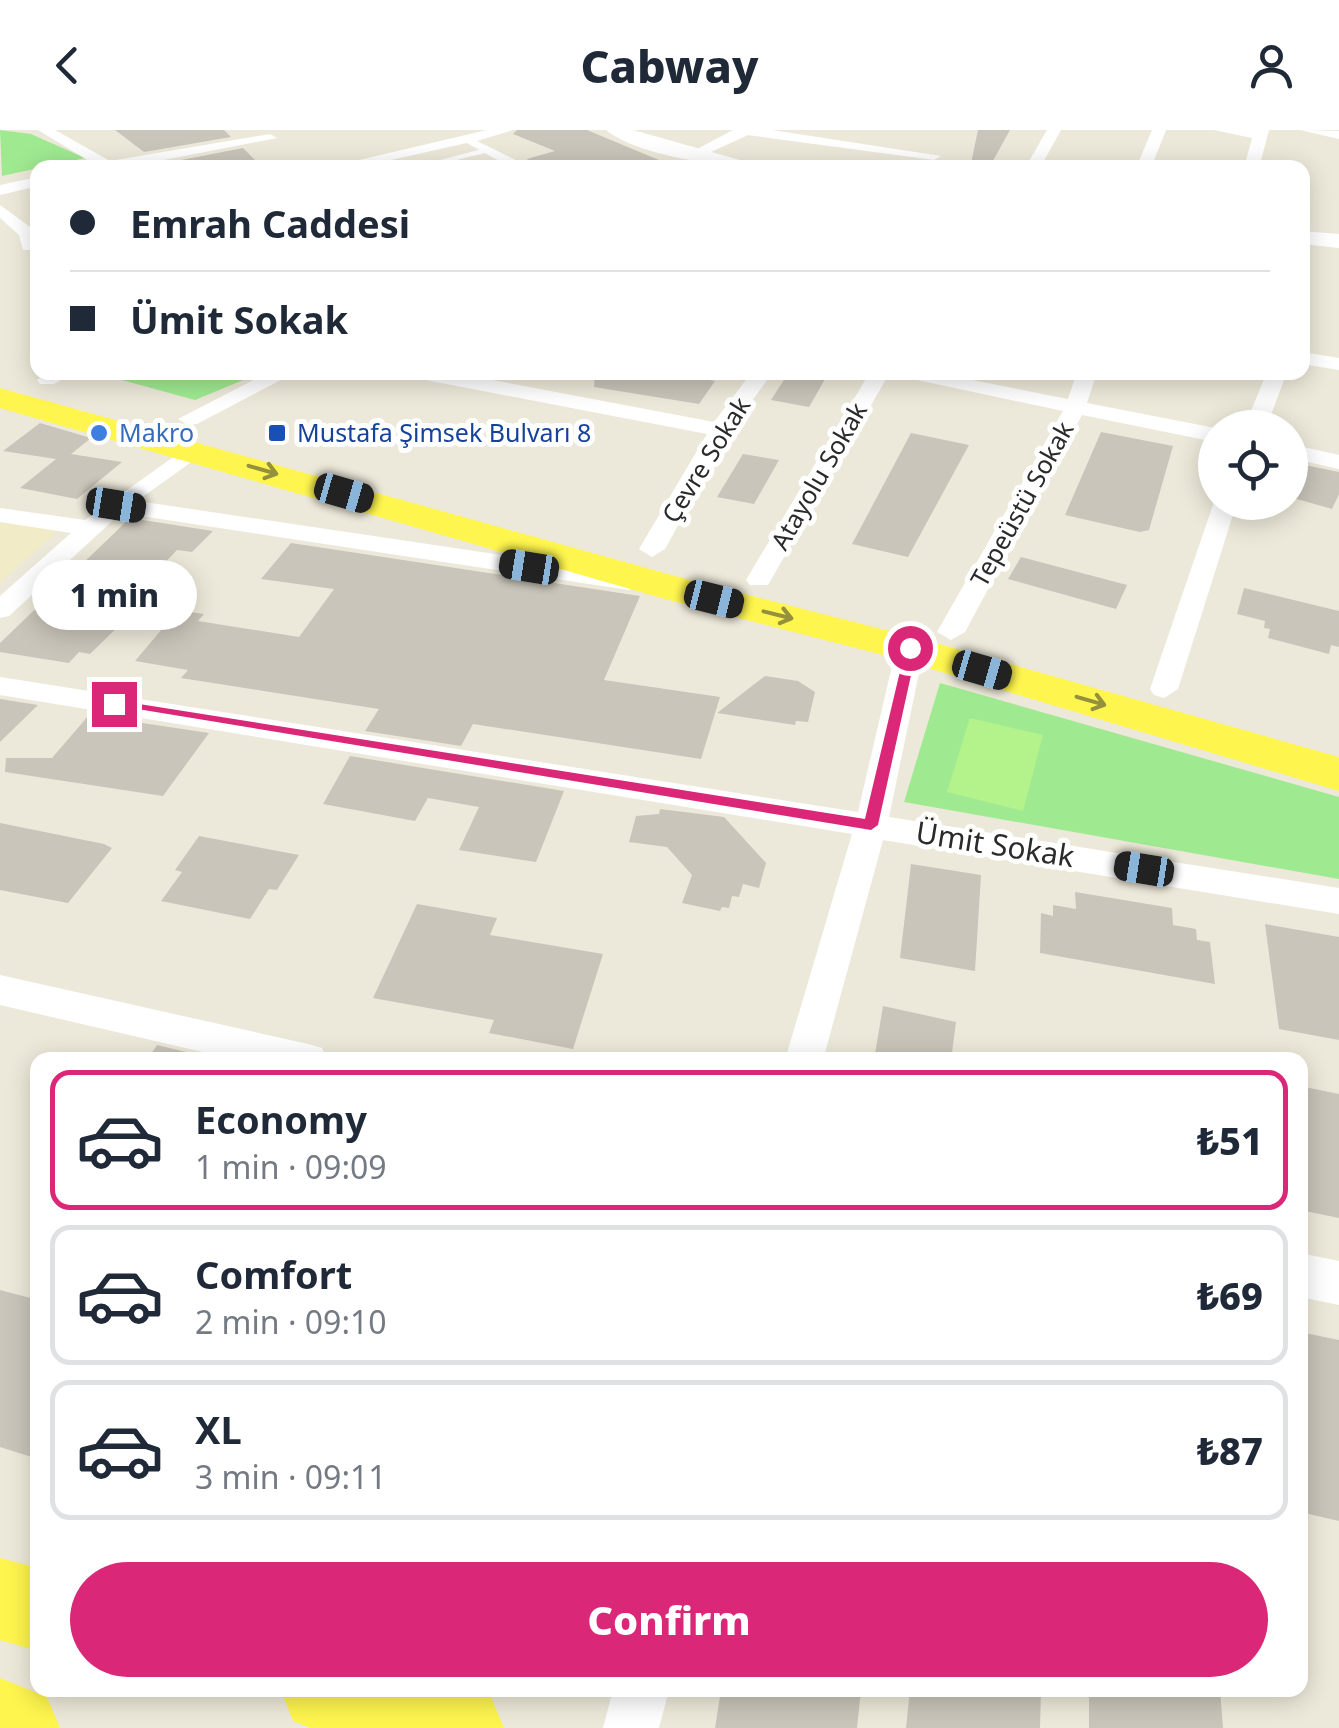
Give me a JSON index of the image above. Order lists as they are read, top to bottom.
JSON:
{
  "streets": {
    "street": [
      "Çevre Sokak",
      "Atayolu Sokak",
      "Tepeüstü Sokak",
      "Ümit Sokak"
    ]
  },
  "places": {
    "other": ["Makro"],
    "transit": ["Mustafa Şimsek Bulvarı 8"]
  },
  "page": {
    "header": "Cabway",
    "banner": ["Emrah Caddesi", "Ümit Sokak"],
    "bubble": "1 min",
    "list": [
      {
        "name": "Economy",
        "note": "1 min · 09:09",
        "value": "₺51"
      },
      {
        "name": "Comfort",
        "note": "2 min · 09:10",
        "value": "₺69"
      },
      {
        "name": "XL",
        "note": "3 min · 09:11",
        "value": "₺87"
      }
    ],
    "buttons": "Confirm"
  }
}
